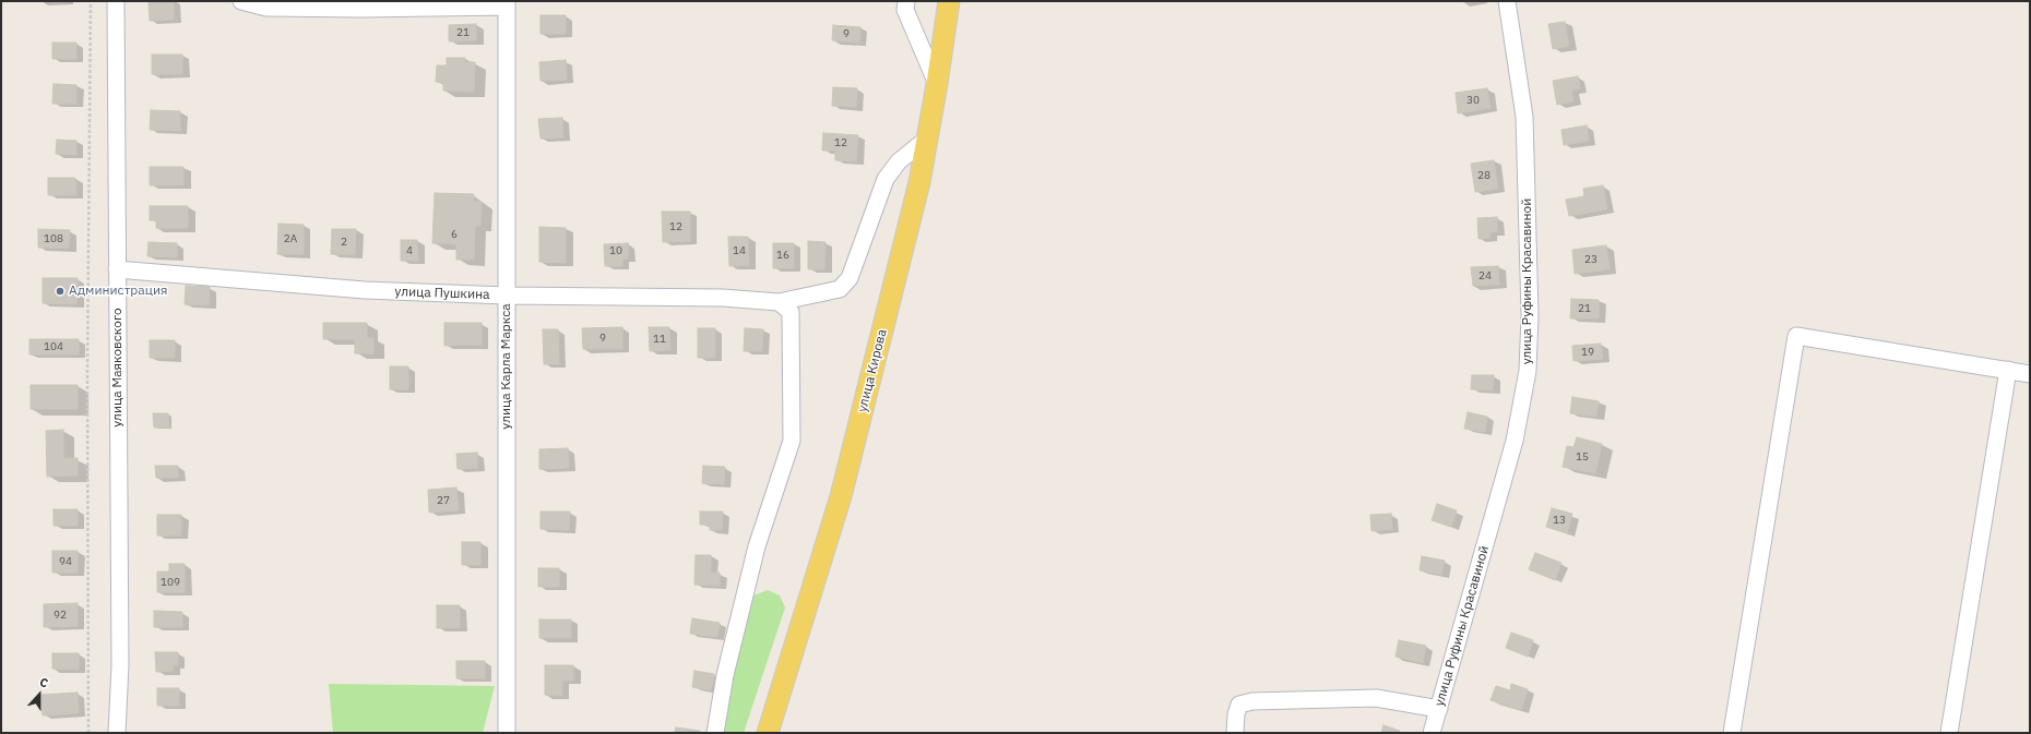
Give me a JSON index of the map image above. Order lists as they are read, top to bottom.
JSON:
{
  "streets": {
    "main road": ["улица Кирова"],
    "street": [
      "улица Руфины Красавиной",
      "улица Пушкина",
      "улица Карла Маркса",
      "улица Маяковского"
    ]
  },
  "crossings": [
    ["улица Пушкина", "улица Карла Маркса"],
    ["улица Пушкина", "улица Маяковского"],
    ["улица Пушкина", "улица Кирова"]
  ],
  "places": ["Администрация"],
  "house_numbers": [
    "21",
    "9",
    "30",
    "12",
    "28",
    "12",
    "6",
    "108",
    "2А",
    "2",
    "4",
    "10",
    "14",
    "16",
    "23",
    "24",
    "21",
    "9",
    "11",
    "104",
    "19",
    "15",
    "27",
    "13",
    "94",
    "109",
    "92"
  ],
  "north": "top"
}
